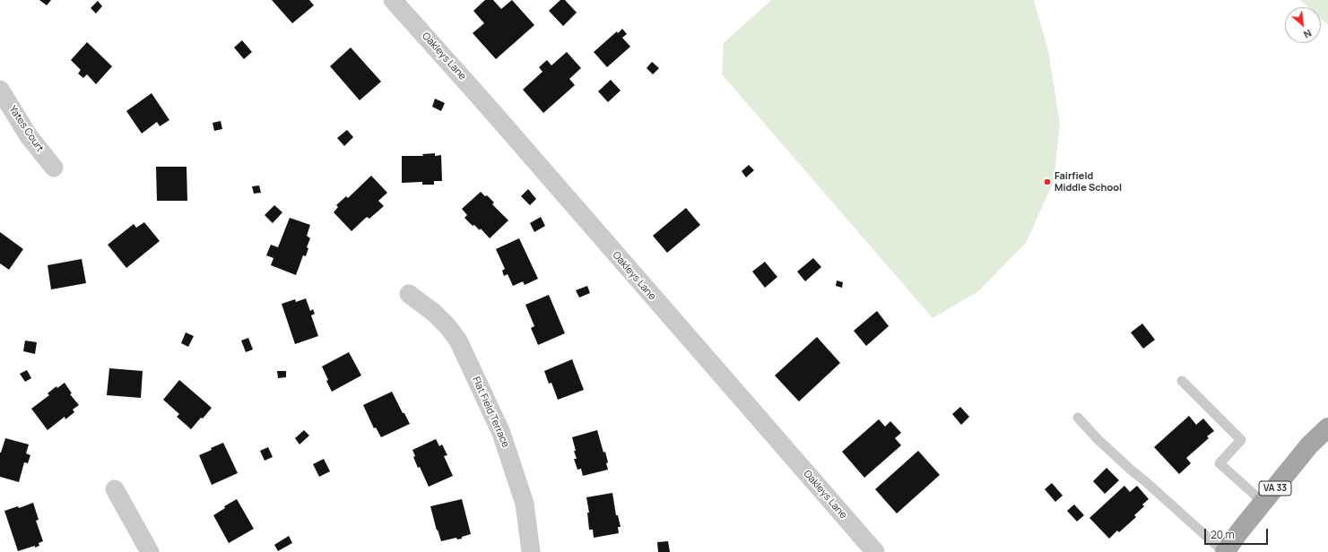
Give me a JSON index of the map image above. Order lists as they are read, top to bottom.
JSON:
{
  "streets": {
    "main road": ["VA 33"],
    "street": ["Oakleys Lane", "Yates Court", "Flat Field Terrace"]
  },
  "places": ["Fairfield Middle School"],
  "scale_bar": "20 m",
  "north": "bottom right"
}
